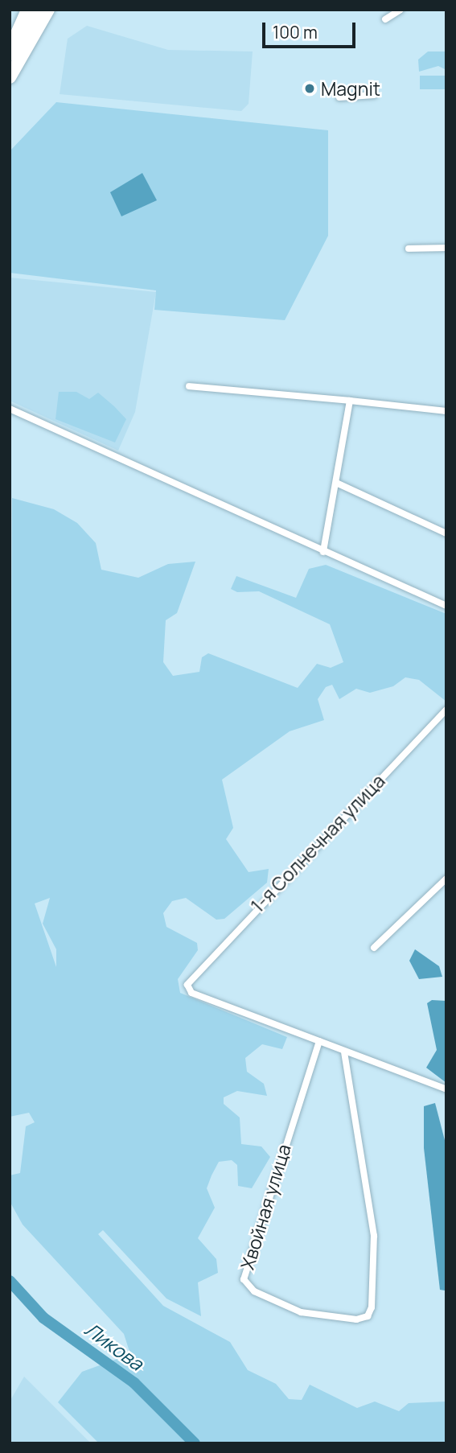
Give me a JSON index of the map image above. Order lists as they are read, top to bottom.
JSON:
{
  "streets": {
    "street": ["1-я Солнечная улица", "Хвойная улица"]
  },
  "crossings": [
    ["1-я Солнечная улица", "Хвойная улица"]
  ],
  "water": ["Ликова"],
  "places": ["Magnit"],
  "scale_bar": "100 m"
}
